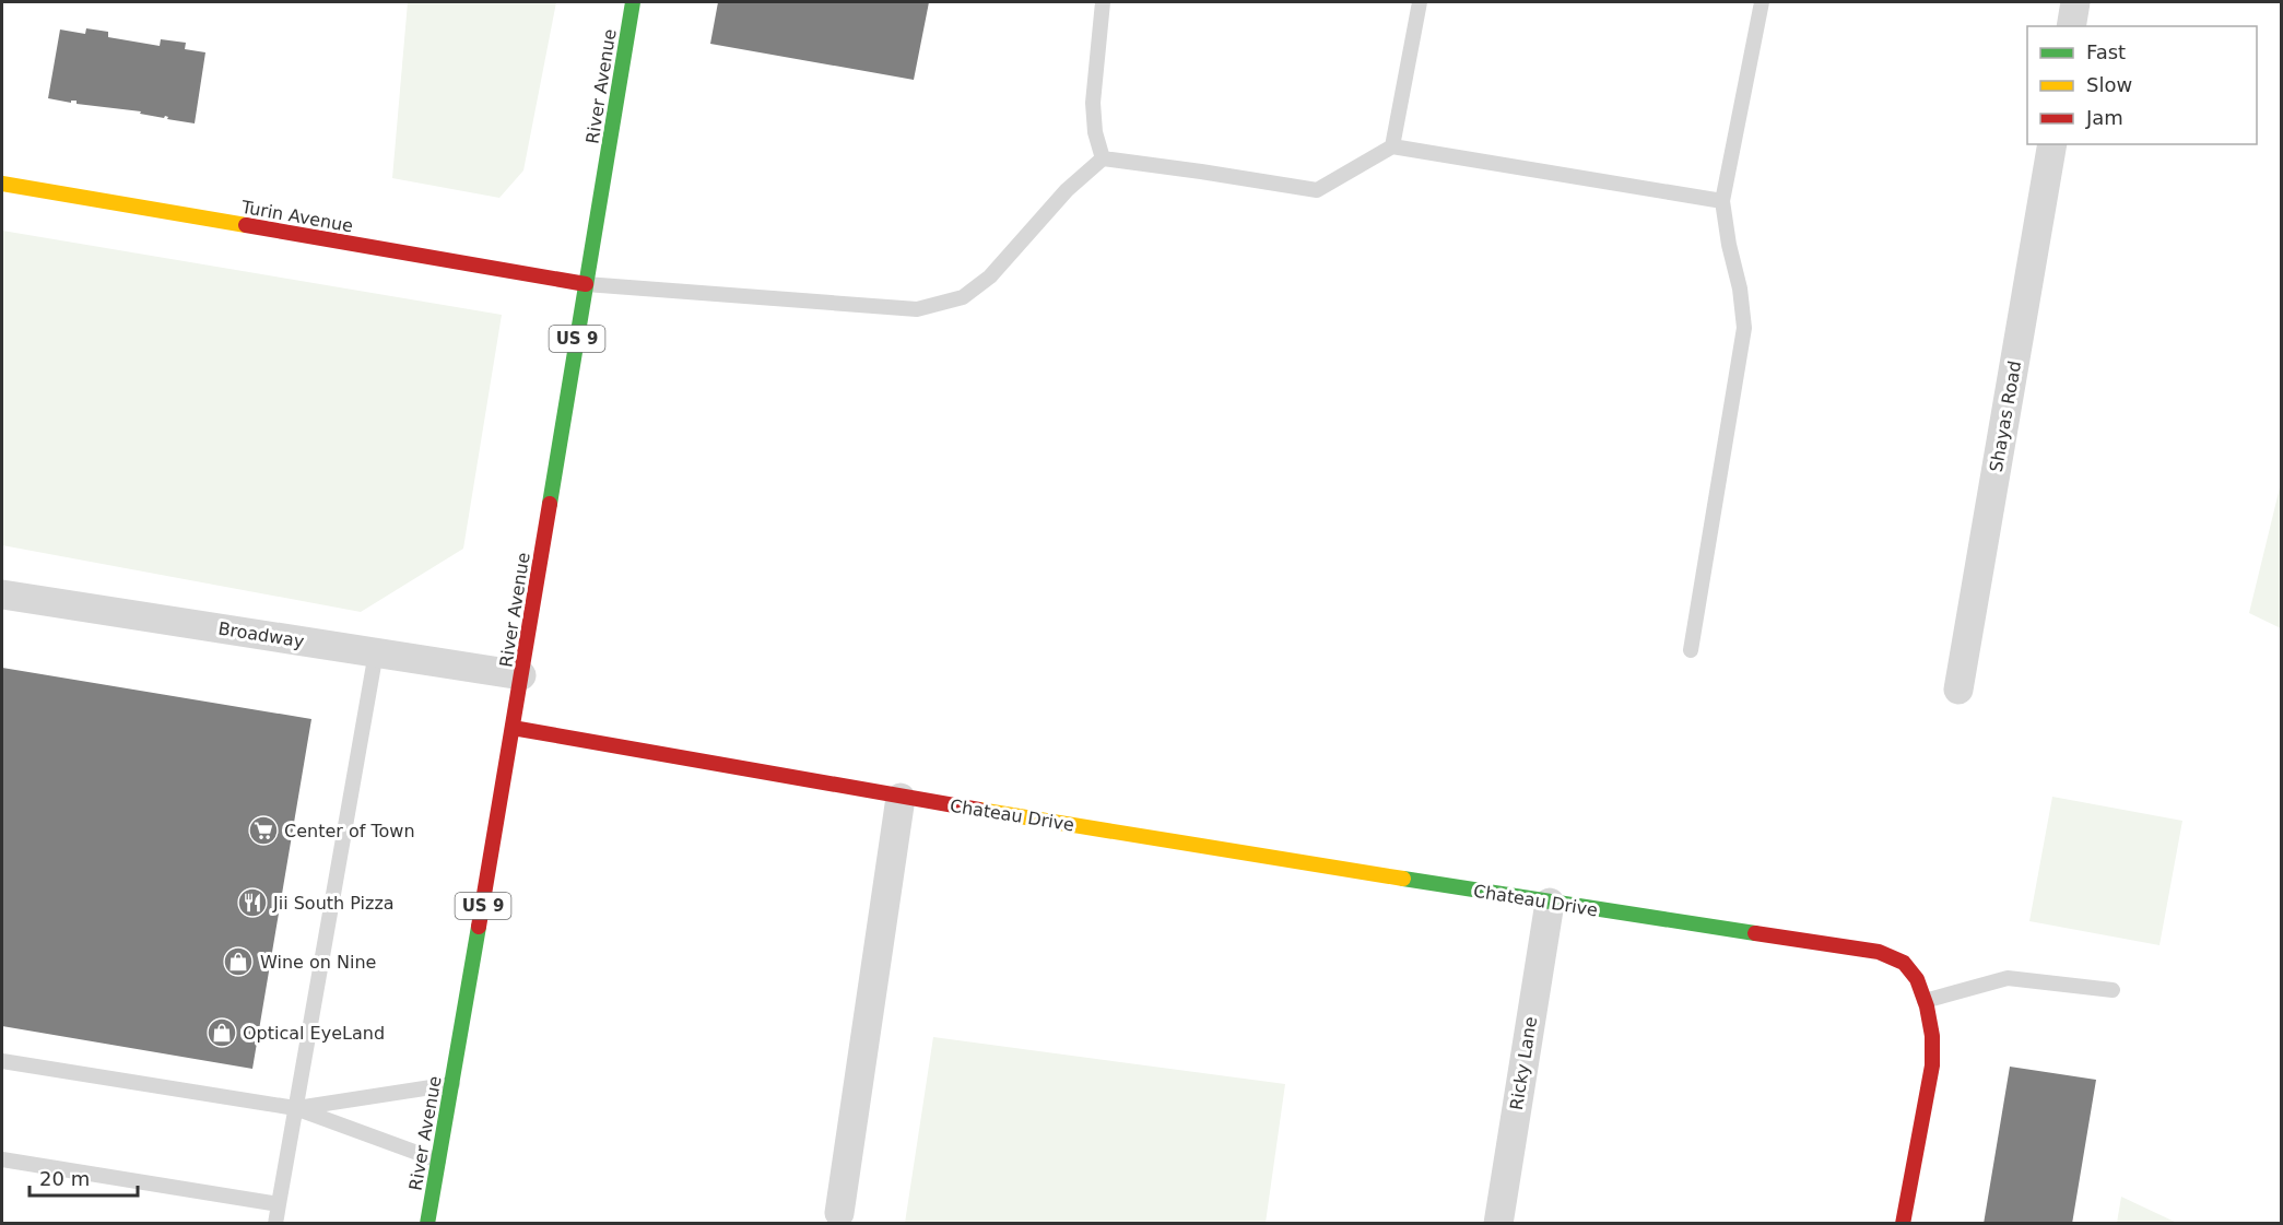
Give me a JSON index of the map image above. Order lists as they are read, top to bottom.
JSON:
{
  "streets": {
    "main road": [
      "River Avenue",
      "Turin Avenue",
      "US 9",
      "Chateau Drive"
    ],
    "street": ["Shayas Road", "Broadway", "Ricky Lane"]
  },
  "crossings": [
    ["River Avenue", "Turin Avenue"],
    ["River Avenue", "Broadway"],
    ["River Avenue", "Chateau Drive"],
    ["Chateau Drive", "Ricky Lane"]
  ],
  "places": {
    "supermarket": ["Center of Town"],
    "restaurant": ["Jii South Pizza"],
    "shop": ["Wine on Nine", "Optical EyeLand"]
  },
  "legend": ["Fast", "Slow", "Jam"],
  "scale_bar": "20 m"
}
